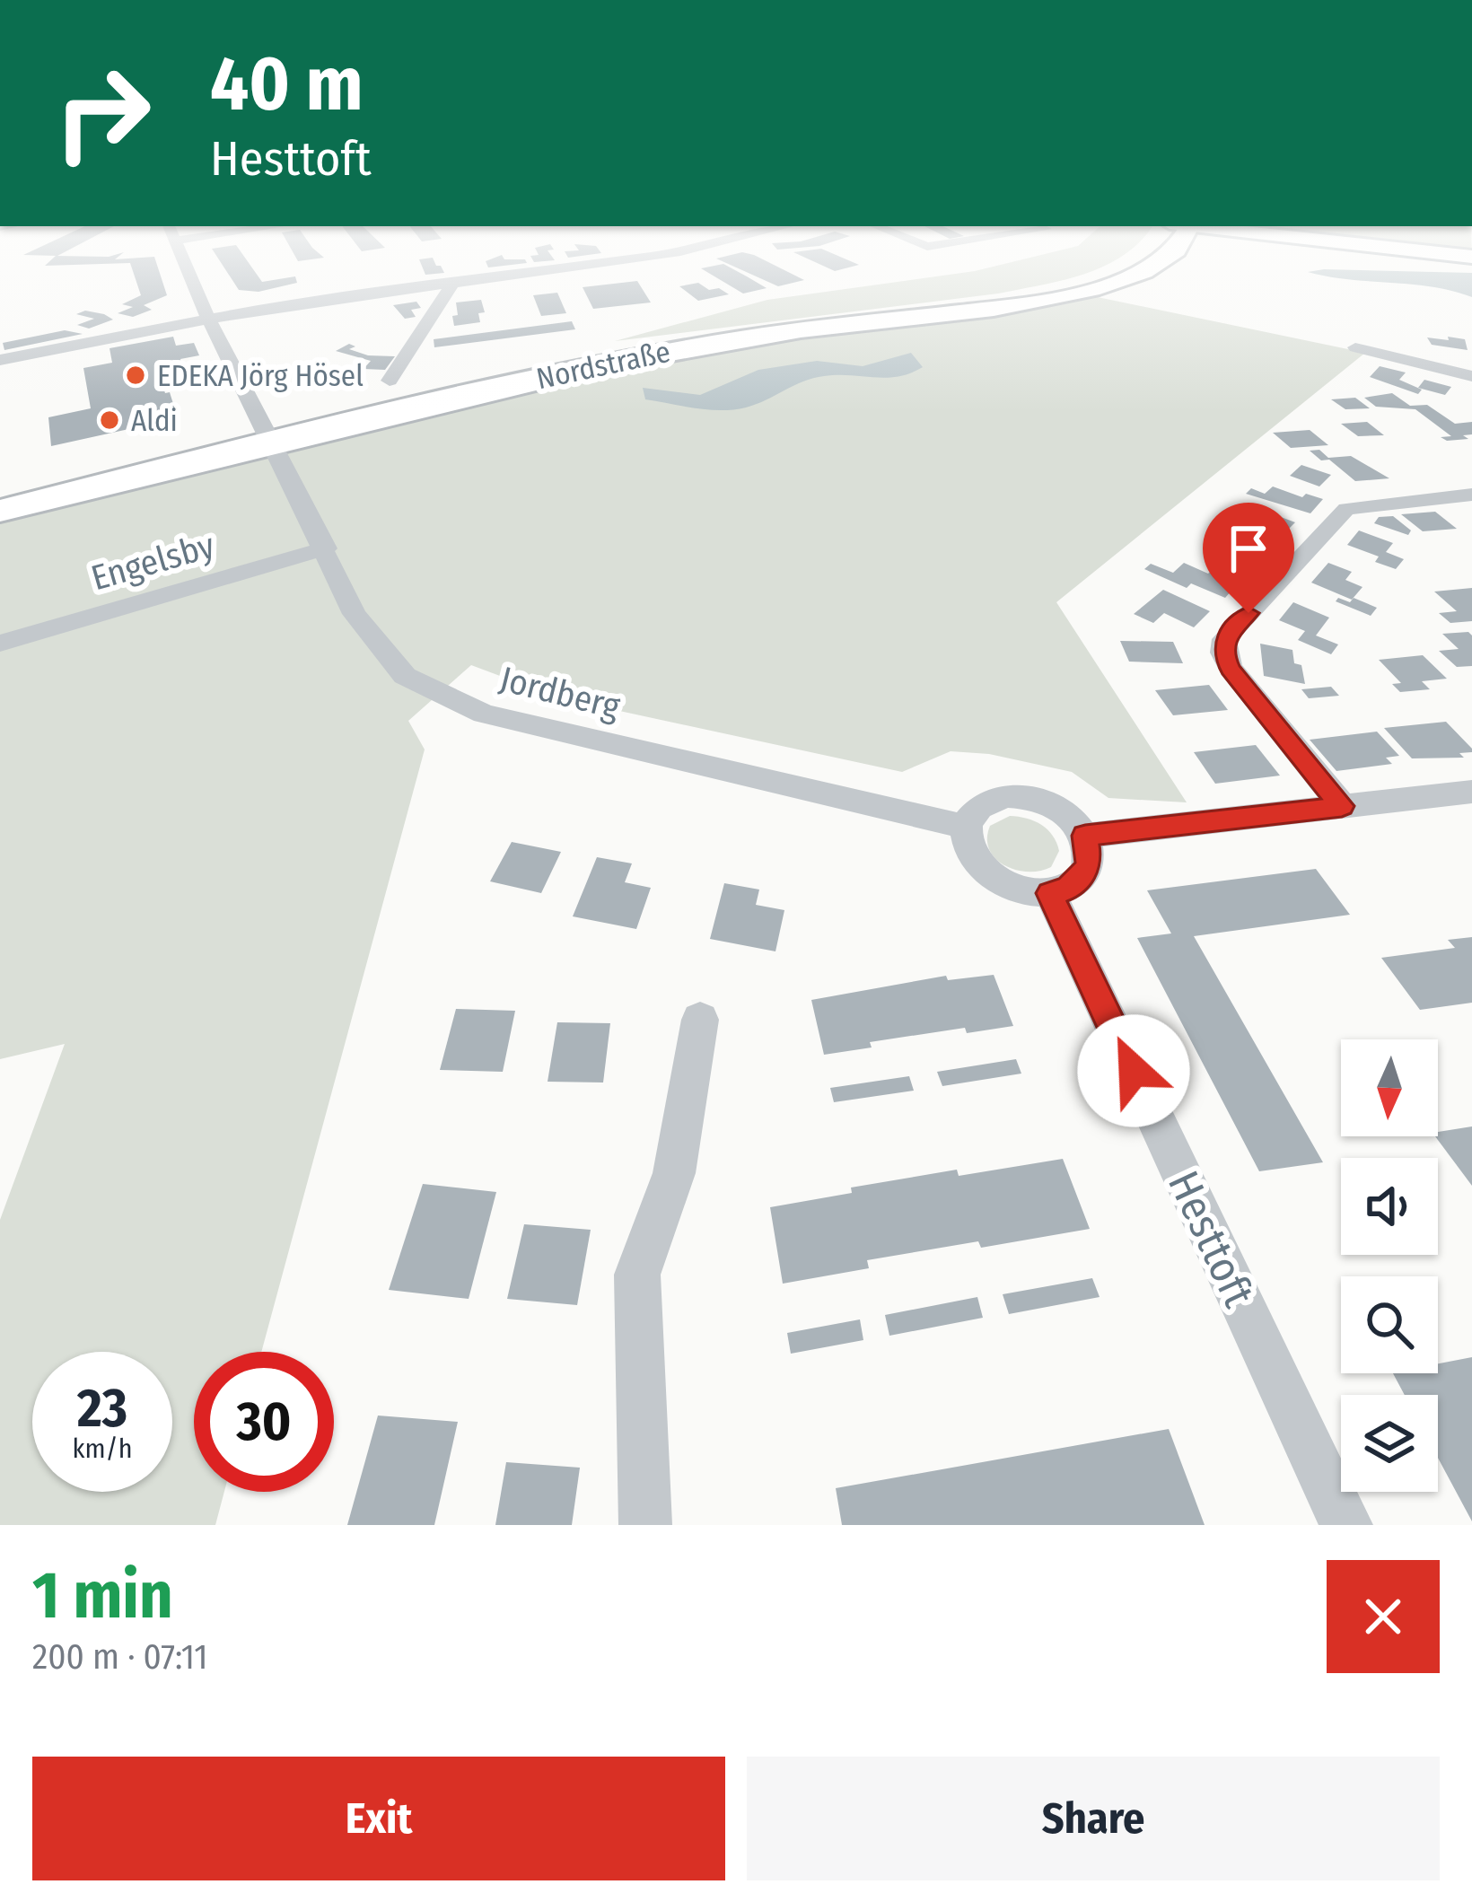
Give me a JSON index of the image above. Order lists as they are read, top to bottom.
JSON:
{
  "streets": {
    "main road": ["Nordstraße"],
    "street": ["Engelsby", "Jordberg", "Hesttoft"]
  },
  "crossings": [
    ["Nordstraße", "Jordberg"],
    ["Engelsby", "Jordberg"],
    ["Jordberg", "Hesttoft"]
  ],
  "places": ["EDEKA Jörg Hösel", "Aldi"],
  "north": "bottom",
  "page": {
    "turn": ["40 m", "Hesttoft"],
    "speed": "23 km/h",
    "limit": "30",
    "heading": ["1 min", "200 m · 07:11"],
    "buttons": ["Exit", "Share"]
  }
}
